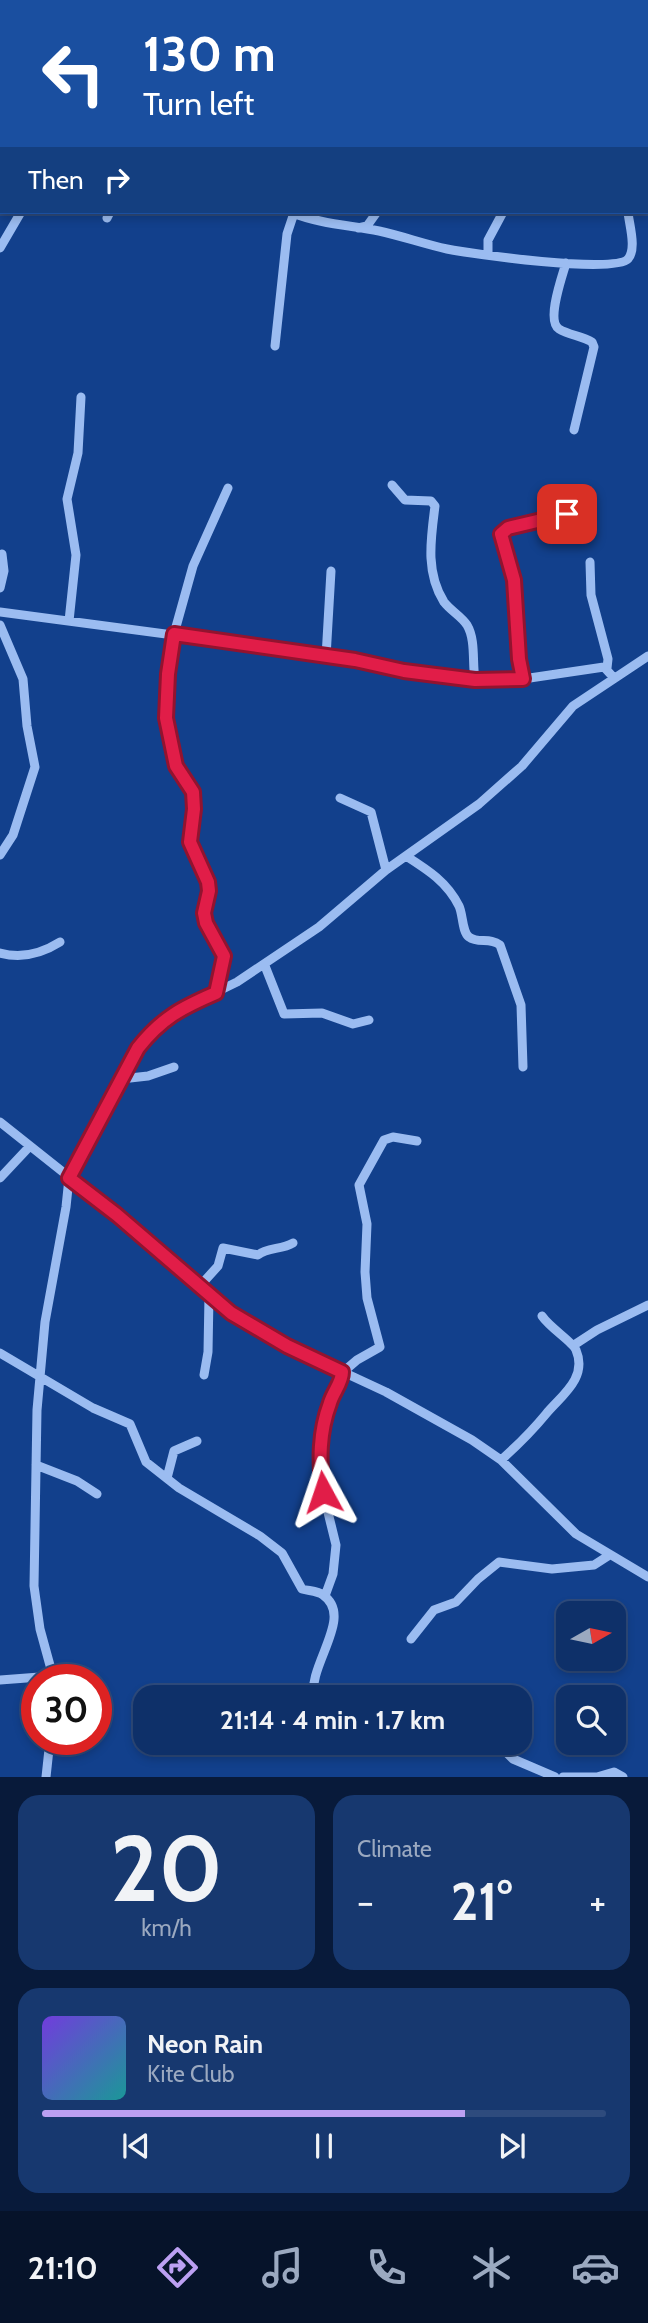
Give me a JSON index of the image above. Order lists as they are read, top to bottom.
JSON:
{
  "north": "right",
  "page": {
    "turn": ["130 m", "Turn left"],
    "then": "Then",
    "limit": "30",
    "trip": "21:14 · 4 min · 1.7 km",
    "tile": [
      ["20", "km/h"],
      "Climate"
    ],
    "heat": ["−", "21°", "+"],
    "song": ["Neon Rain", "Kite Club"],
    "tabs": "21:10"
  }
}
